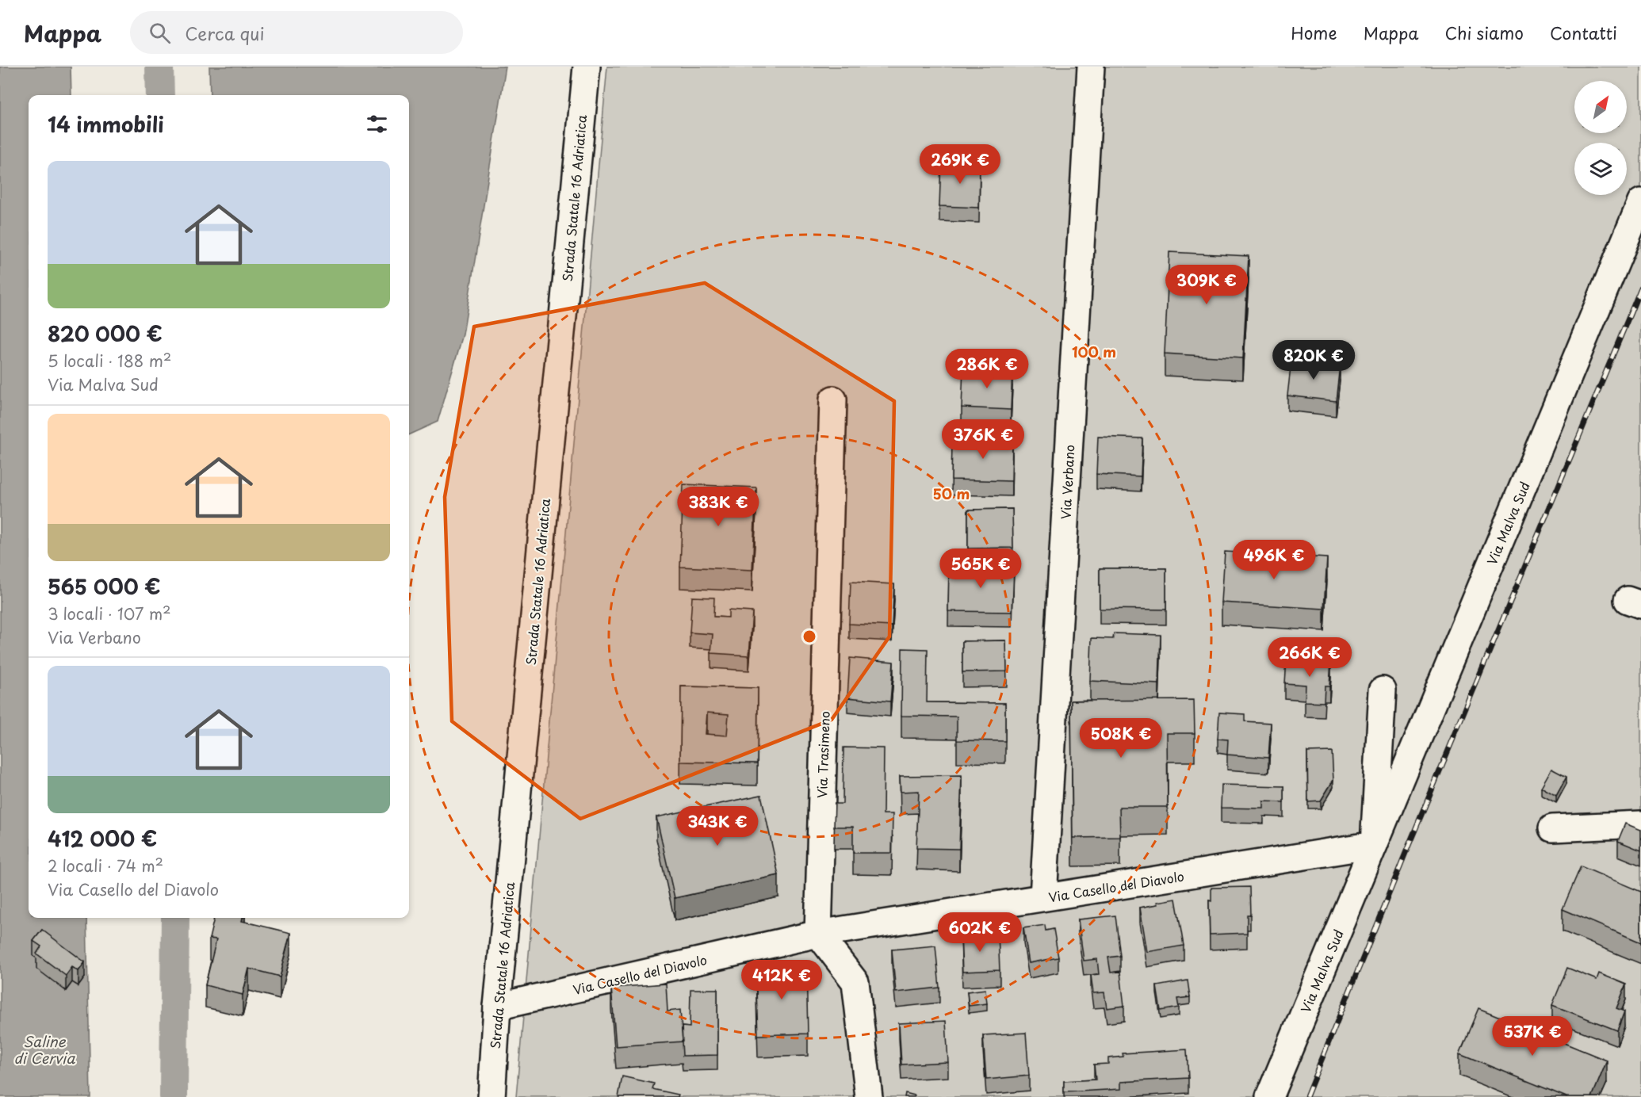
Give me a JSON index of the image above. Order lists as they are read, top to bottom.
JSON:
{
  "streets": {
    "street": [
      "Strada Statale 16 Adriatica",
      "Via Verbano",
      "Via Malva Sud",
      "Via Trasimeno",
      "Via Casello del Diavolo"
    ]
  },
  "crossings": [
    ["Strada Statale 16 Adriatica", "Via Casello del Diavolo"],
    ["Via Verbano", "Via Casello del Diavolo"],
    ["Via Malva Sud", "Via Casello del Diavolo"],
    ["Via Trasimeno", "Via Casello del Diavolo"]
  ],
  "water": ["Saline di Cervia"],
  "north": "top right",
  "page": {
    "header": "Mappa",
    "search": "Cerca qui",
    "nav": [
      "Home",
      "Mappa",
      "Chi siamo",
      "Contatti"
    ],
    "heading": "14 immobili",
    "price": [
      "269K €",
      "309K €",
      "820K €",
      "286K €",
      "376K €",
      "383K €",
      "496K €",
      "565K €",
      "266K €",
      "508K €",
      "343K €",
      "602K €",
      "412K €",
      "537K €"
    ],
    "list": [
      {
        "name": "820 000 €",
        "note": "5 locali · 188 m² · Via Malva Sud"
      },
      {
        "name": "565 000 €",
        "note": "3 locali · 107 m² · Via Verbano"
      },
      {
        "name": "412 000 €",
        "note": "2 locali · 74 m² · Via Casello del Diavolo"
      }
    ]
  },
  "rings": ["100 m", "50 m"]
}
